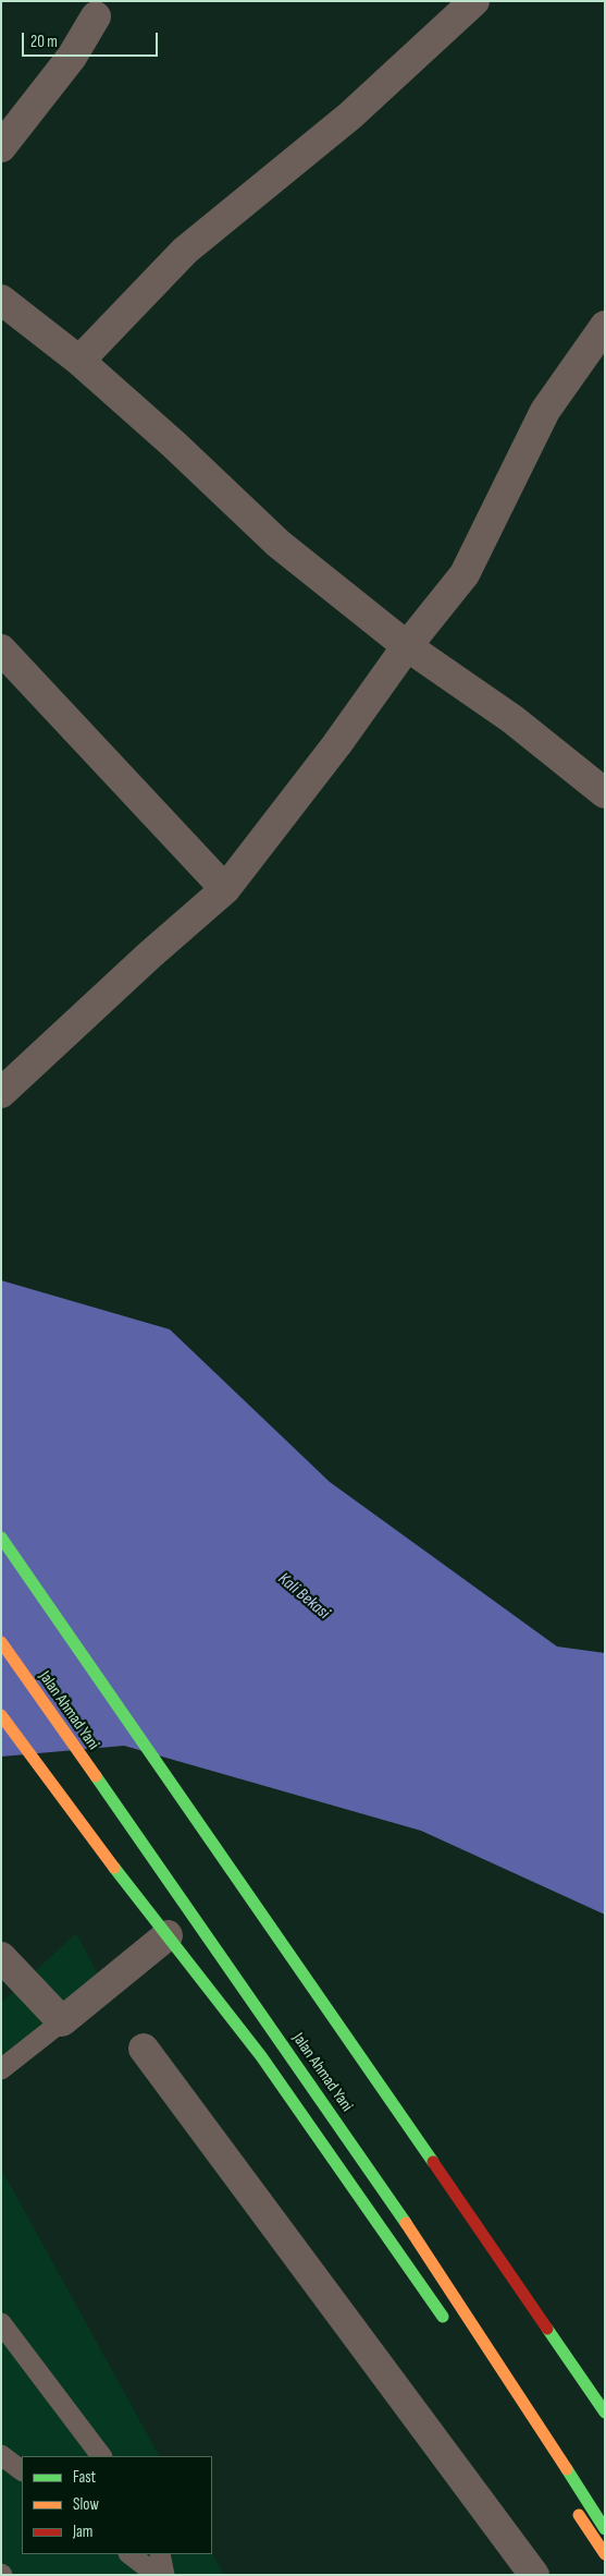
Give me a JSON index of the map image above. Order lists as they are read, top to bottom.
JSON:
{
  "streets": {
    "highway": ["Jalan Ahmad Yani"]
  },
  "water": ["Kali Bekasi"],
  "legend": ["Fast", "Slow", "Jam"],
  "scale_bar": "20 m"
}
